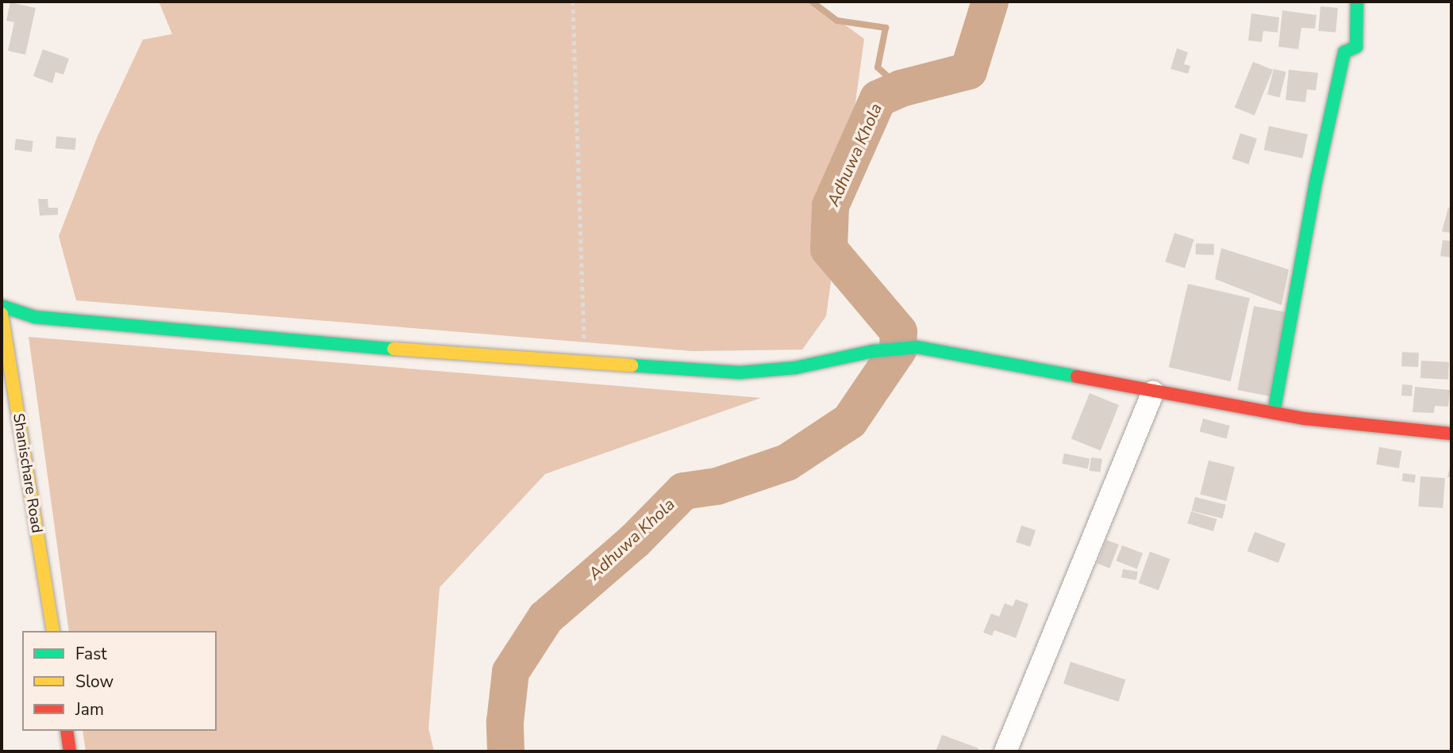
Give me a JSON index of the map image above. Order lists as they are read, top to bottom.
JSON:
{
  "streets": {
    "street": ["Shanischare Road"]
  },
  "water": ["Adhuwa Khola"],
  "legend": ["Fast", "Slow", "Jam"]
}
